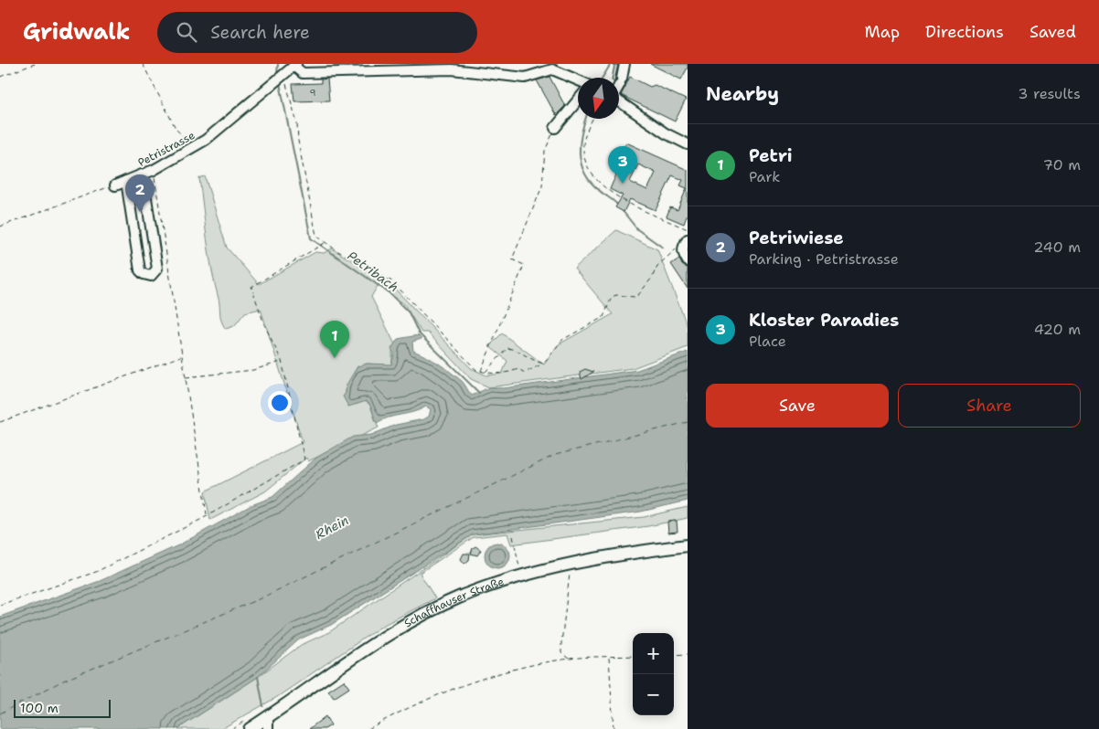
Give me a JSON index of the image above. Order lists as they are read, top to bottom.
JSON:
{
  "streets": {
    "main road": ["Schaffhauser Straße"],
    "street": ["Petristrasse"]
  },
  "water": ["Petribach", "Rhein"],
  "house_numbers": ["9"],
  "scale_bar": "100 m",
  "north": "bottom",
  "page": {
    "header": "Gridwalk",
    "search": "Search here",
    "nav": ["Map", "Directions", "Saved"],
    "heading": ["Nearby", "3 results"],
    "list": [
      {
        "mark": "1",
        "name": "Petri",
        "note": "Park",
        "value": "70 m"
      },
      {
        "mark": "2",
        "name": "Petriwiese",
        "note": "Parking · Petristrasse",
        "value": "240 m"
      },
      {
        "mark": "3",
        "name": "Kloster Paradies",
        "note": "Place",
        "value": "420 m"
      }
    ],
    "pins": ["3", "2", "1"],
    "buttons": ["Save", "Share"],
    "map_buttons": ["+", "−"],
    "scale": "100 m"
  }
}
